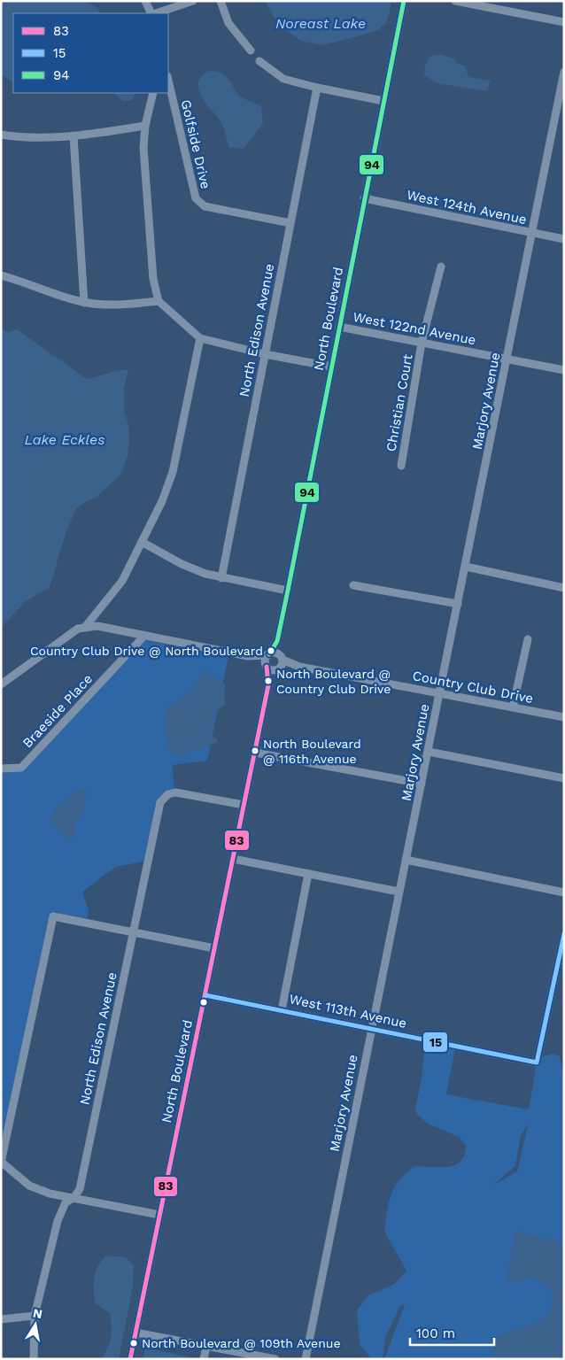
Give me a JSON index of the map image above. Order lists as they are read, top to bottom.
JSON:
{
  "streets": {
    "street": [
      "Golfside Drive",
      "West 124th Avenue",
      "North Boulevard",
      "West 122nd Avenue",
      "North Edison Avenue",
      "Marjory Avenue",
      "Christian Court",
      "Country Club Drive",
      "Braeside Place",
      "West 113th Avenue"
    ]
  },
  "crossings": [
    ["Golfside Drive", "North Edison Avenue"],
    ["West 124th Avenue", "North Boulevard"],
    ["West 124th Avenue", "Marjory Avenue"],
    ["North Boulevard", "West 122nd Avenue"],
    ["North Boulevard", "North Edison Avenue"],
    ["North Boulevard", "Country Club Drive"],
    ["North Boulevard", "West 113th Avenue"],
    ["West 122nd Avenue", "Marjory Avenue"],
    ["West 122nd Avenue", "Christian Court"],
    ["Marjory Avenue", "Country Club Drive"],
    ["Marjory Avenue", "West 113th Avenue"]
  ],
  "water": ["Noreast Lake", "Lake Eckles"],
  "places": [
    "Country Club Drive @ North Boulevard",
    "North Boulevard @ Country Club Drive",
    "North Boulevard @ 116th Avenue",
    "North Boulevard @ 109th Avenue"
  ],
  "lines": ["transit line 94", "transit line 83", "transit line 15"],
  "legend": ["83", "15", "94"],
  "scale_bar": "100 m",
  "north": "top"
}
